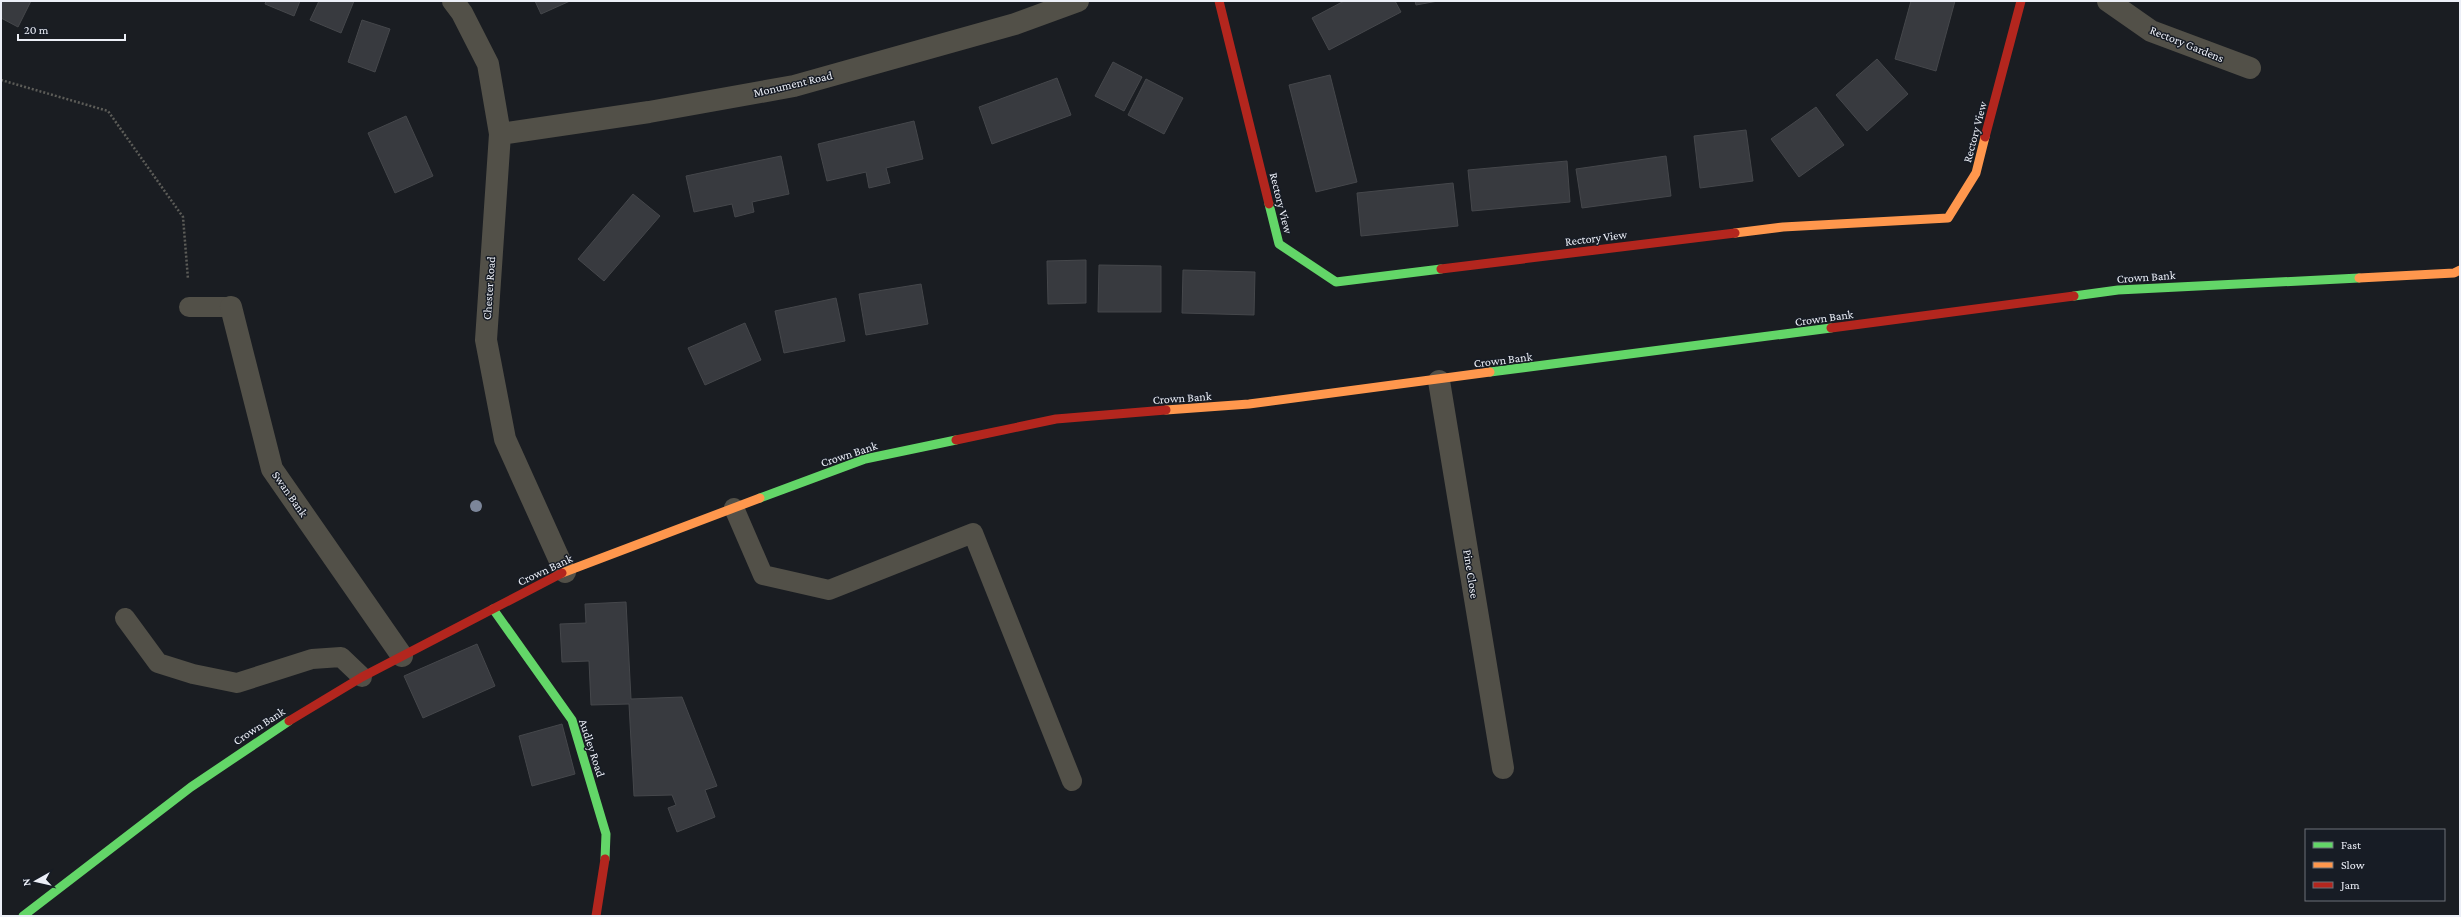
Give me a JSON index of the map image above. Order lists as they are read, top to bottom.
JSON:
{
  "streets": {
    "street": [
      "Rectory Gardens",
      "Monument Road",
      "Rectory View",
      "Crown Bank",
      "Chester Road",
      "Swan Bank",
      "Pine Close",
      "Audley Road"
    ]
  },
  "crossings": [
    ["Monument Road", "Chester Road"],
    ["Crown Bank", "Chester Road"],
    ["Crown Bank", "Swan Bank"],
    ["Crown Bank", "Pine Close"],
    ["Crown Bank", "Audley Road"]
  ],
  "legend": ["Fast", "Slow", "Jam"],
  "scale_bar": "20 m",
  "north": "left"
}
